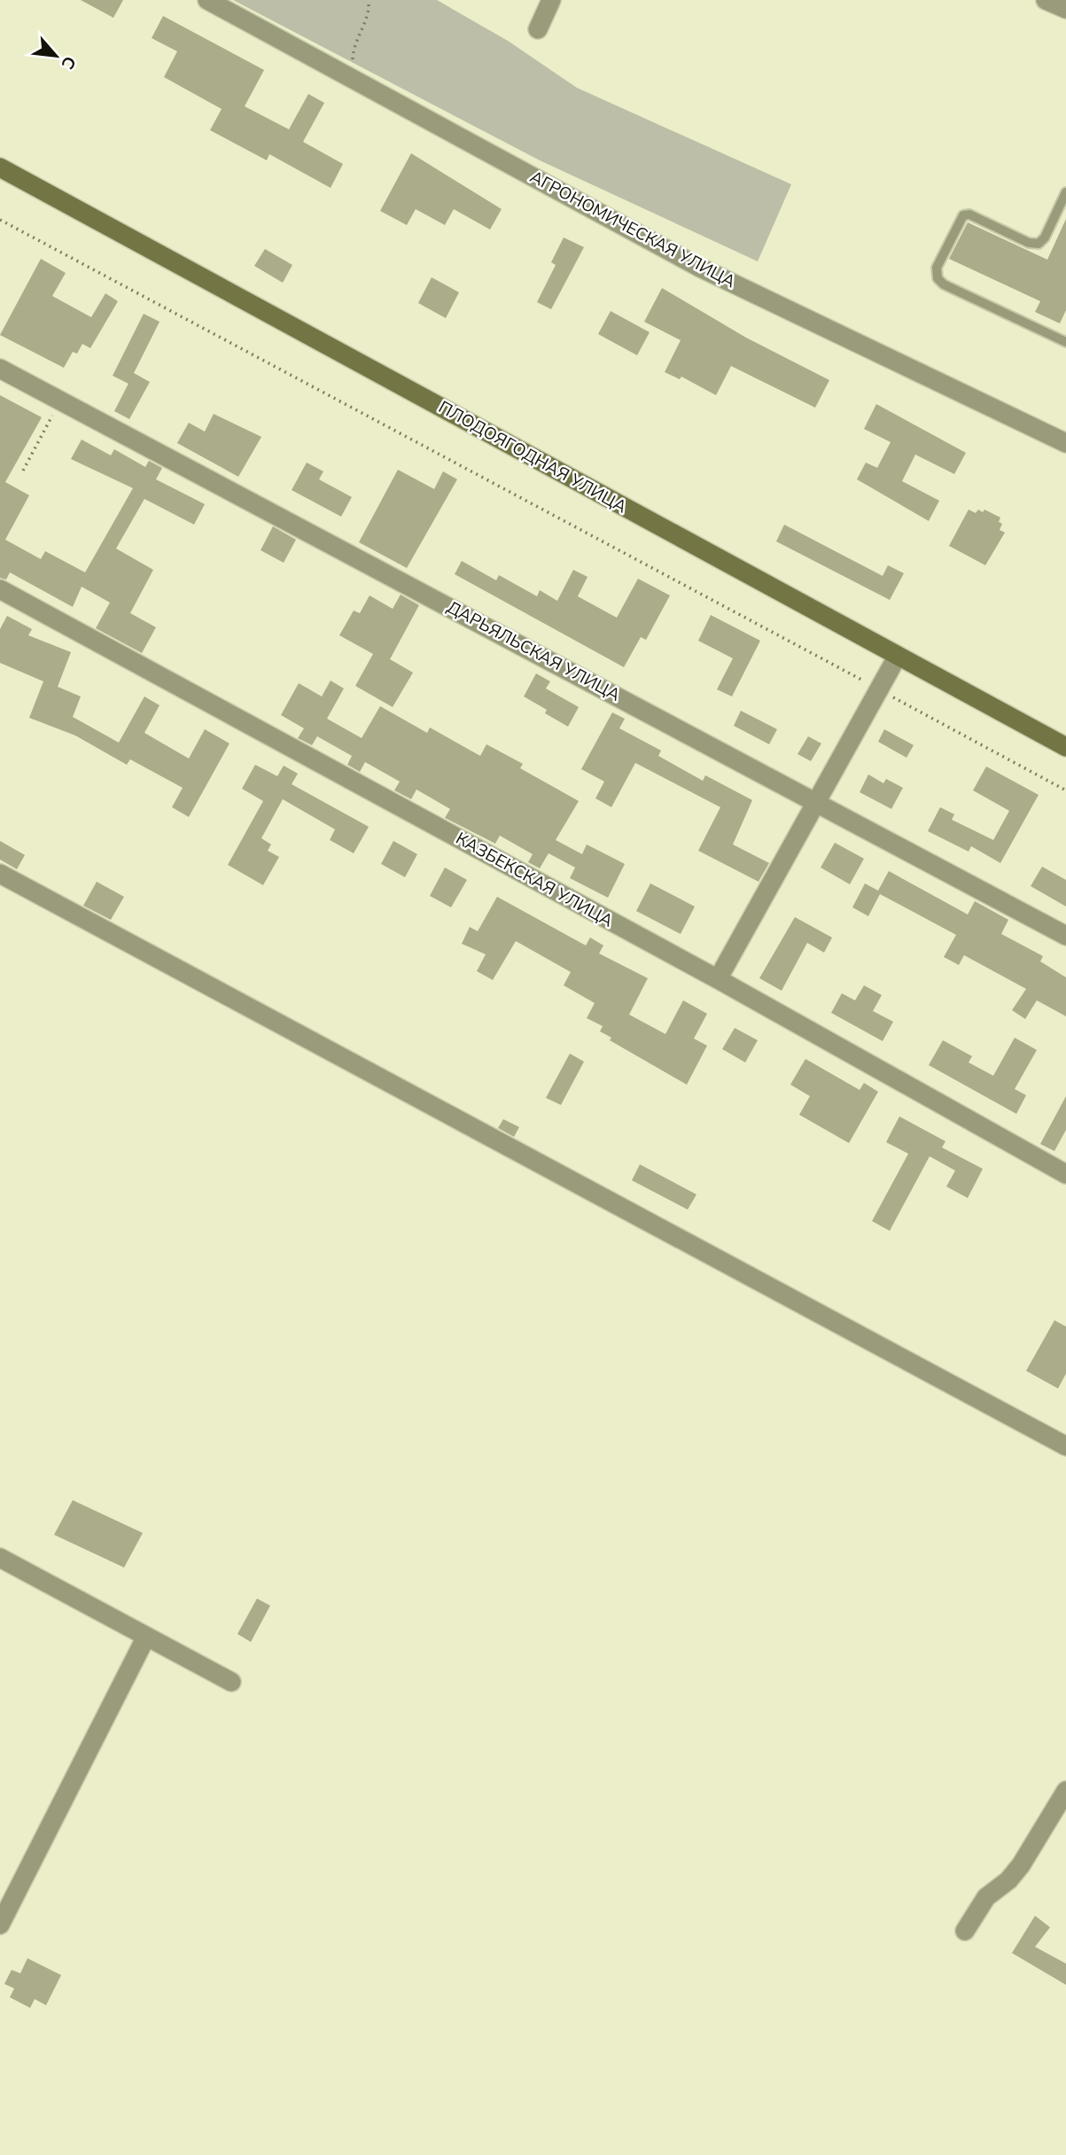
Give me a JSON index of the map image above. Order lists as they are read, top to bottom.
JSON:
{
  "streets": {
    "street": [
      "АГРОНОМИЧЕСКАЯ УЛИЦА",
      "ПЛОДОЯГОДНАЯ УЛИЦА",
      "ДАРЬЯЛЬСКАЯ УЛИЦА",
      "КАЗБЕКСКАЯ УЛИЦА"
    ]
  },
  "north": "bottom right"
}
